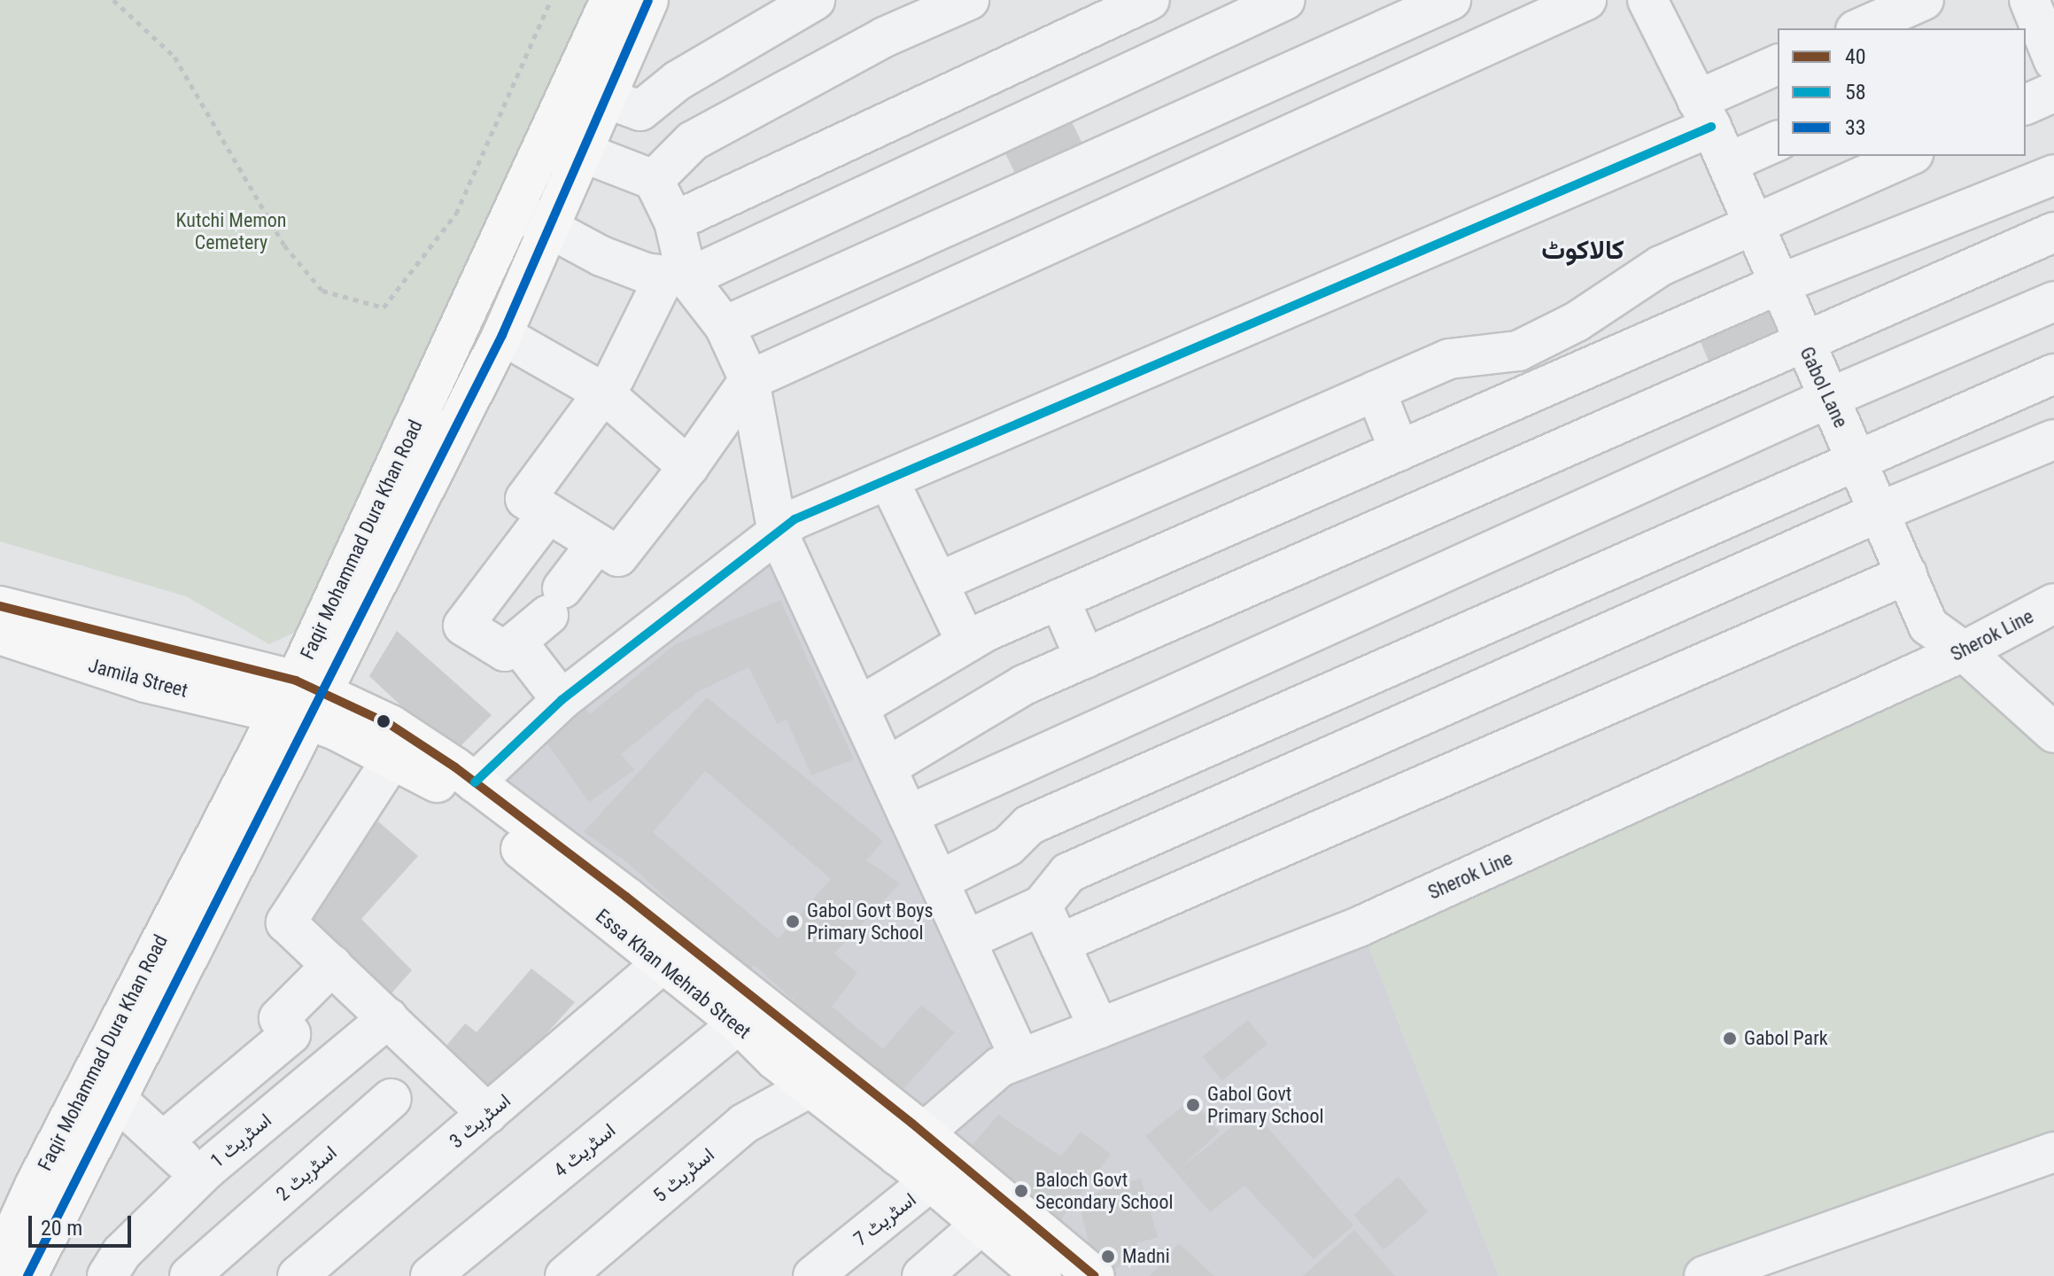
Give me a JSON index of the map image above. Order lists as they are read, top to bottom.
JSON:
{
  "streets": {
    "main road": ["Faqir Mohammad Dura Khan Road", "Jamila Street", "Essa Khan Mehrab Street"],
    "street": [
      "Gabol Lane",
      "Sherok Line",
      "اسٹریٹ 3",
      "اسٹریٹ 1",
      "اسٹریٹ 4",
      "اسٹریٹ 2",
      "اسٹریٹ 5",
      "اسٹریٹ 7"
    ]
  },
  "crossings": [
    ["Gabol Lane", "Sherok Line"],
    ["Faqir Mohammad Dura Khan Road", "Jamila Street"],
    ["Faqir Mohammad Dura Khan Road", "Essa Khan Mehrab Street"],
    ["Sherok Line", "Essa Khan Mehrab Street"],
    ["Jamila Street", "Essa Khan Mehrab Street"],
    ["Essa Khan Mehrab Street", "اسٹریٹ 3"],
    ["Essa Khan Mehrab Street", "اسٹریٹ 4"],
    ["Essa Khan Mehrab Street", "اسٹریٹ 5"],
    ["Essa Khan Mehrab Street", "اسٹریٹ 7"]
  ],
  "districts": ["کالاکوٹ"],
  "parks": ["Kutchi Memon Cemetery"],
  "places": [
    "Gabol Govt Boys Primary School",
    "Gabol Park",
    "Gabol Govt Primary School",
    "Baloch Govt Secondary School",
    "Madni"
  ],
  "lines": ["transit line 33", "transit line 58", "transit line 40"],
  "legend": ["40", "58", "33"],
  "scale_bar": "20 m"
}
